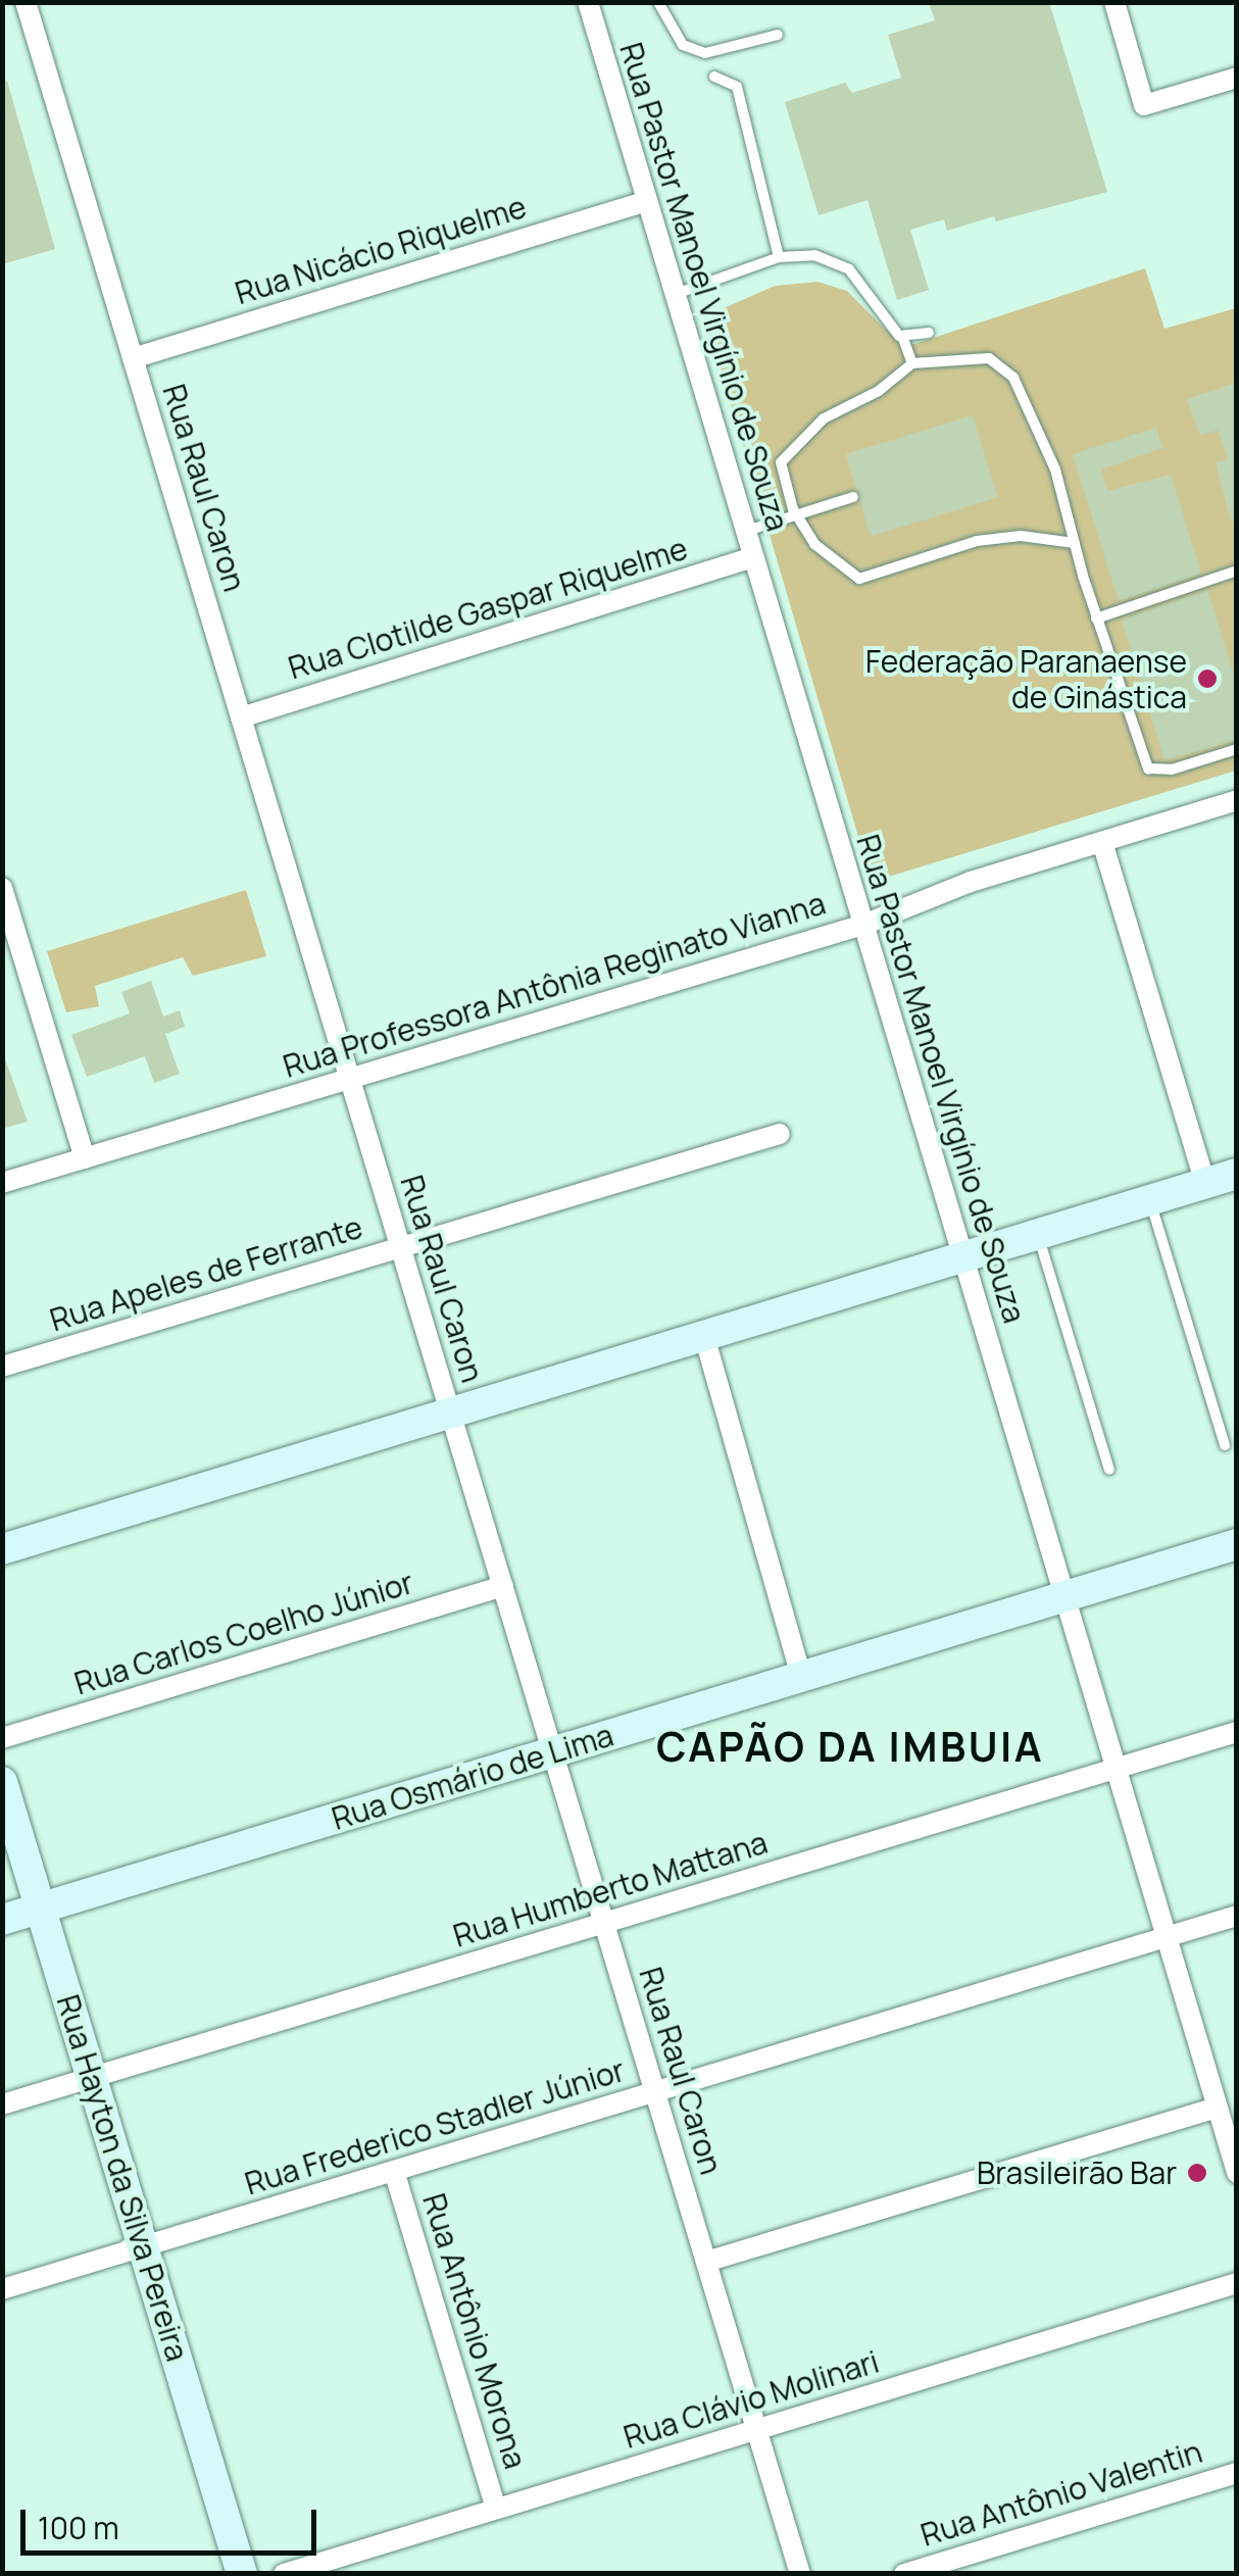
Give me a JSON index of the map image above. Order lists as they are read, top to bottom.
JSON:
{
  "streets": {
    "street": [
      "Rua Nicácio Riquelme",
      "Rua Pastor Manoel Virgínio de Souza",
      "Rua Raul Caron",
      "Rua Clotilde Gaspar Riquelme",
      "Rua Professora Antônia Reginato Vianna",
      "Rua Apeles de Ferrante",
      "Rua Carlos Coelho Júnior",
      "Rua Osmário de Lima",
      "Rua Humberto Mattana",
      "Rua Frederico Stadler Júnior",
      "Rua Hayton da Silva Pereira",
      "Rua Antônio Morona",
      "Rua Clávio Molinari",
      "Rua Antônio Valentin"
    ]
  },
  "crossings": [
    ["Rua Nicácio Riquelme", "Rua Pastor Manoel Virgínio de Souza"],
    ["Rua Nicácio Riquelme", "Rua Raul Caron"],
    ["Rua Pastor Manoel Virgínio de Souza", "Rua Clotilde Gaspar Riquelme"],
    ["Rua Pastor Manoel Virgínio de Souza", "Rua Professora Antônia Reginato Vianna"],
    ["Rua Pastor Manoel Virgínio de Souza", "Rua Osmário de Lima"],
    ["Rua Pastor Manoel Virgínio de Souza", "Rua Humberto Mattana"],
    ["Rua Pastor Manoel Virgínio de Souza", "Rua Frederico Stadler Júnior"],
    ["Rua Raul Caron", "Rua Clotilde Gaspar Riquelme"],
    ["Rua Raul Caron", "Rua Professora Antônia Reginato Vianna"],
    ["Rua Raul Caron", "Rua Apeles de Ferrante"],
    ["Rua Raul Caron", "Rua Carlos Coelho Júnior"],
    ["Rua Raul Caron", "Rua Osmário de Lima"],
    ["Rua Raul Caron", "Rua Humberto Mattana"],
    ["Rua Raul Caron", "Rua Frederico Stadler Júnior"],
    ["Rua Raul Caron", "Rua Clávio Molinari"],
    ["Rua Osmário de Lima", "Rua Hayton da Silva Pereira"],
    ["Rua Humberto Mattana", "Rua Hayton da Silva Pereira"],
    ["Rua Frederico Stadler Júnior", "Rua Hayton da Silva Pereira"],
    ["Rua Frederico Stadler Júnior", "Rua Antônio Morona"],
    ["Rua Antônio Morona", "Rua Clávio Molinari"]
  ],
  "districts": ["CAPÃO DA IMBUIA"],
  "places": ["Federação Paranaense de Ginástica", "Brasileirão Bar"],
  "scale_bar": "100 m"
}
